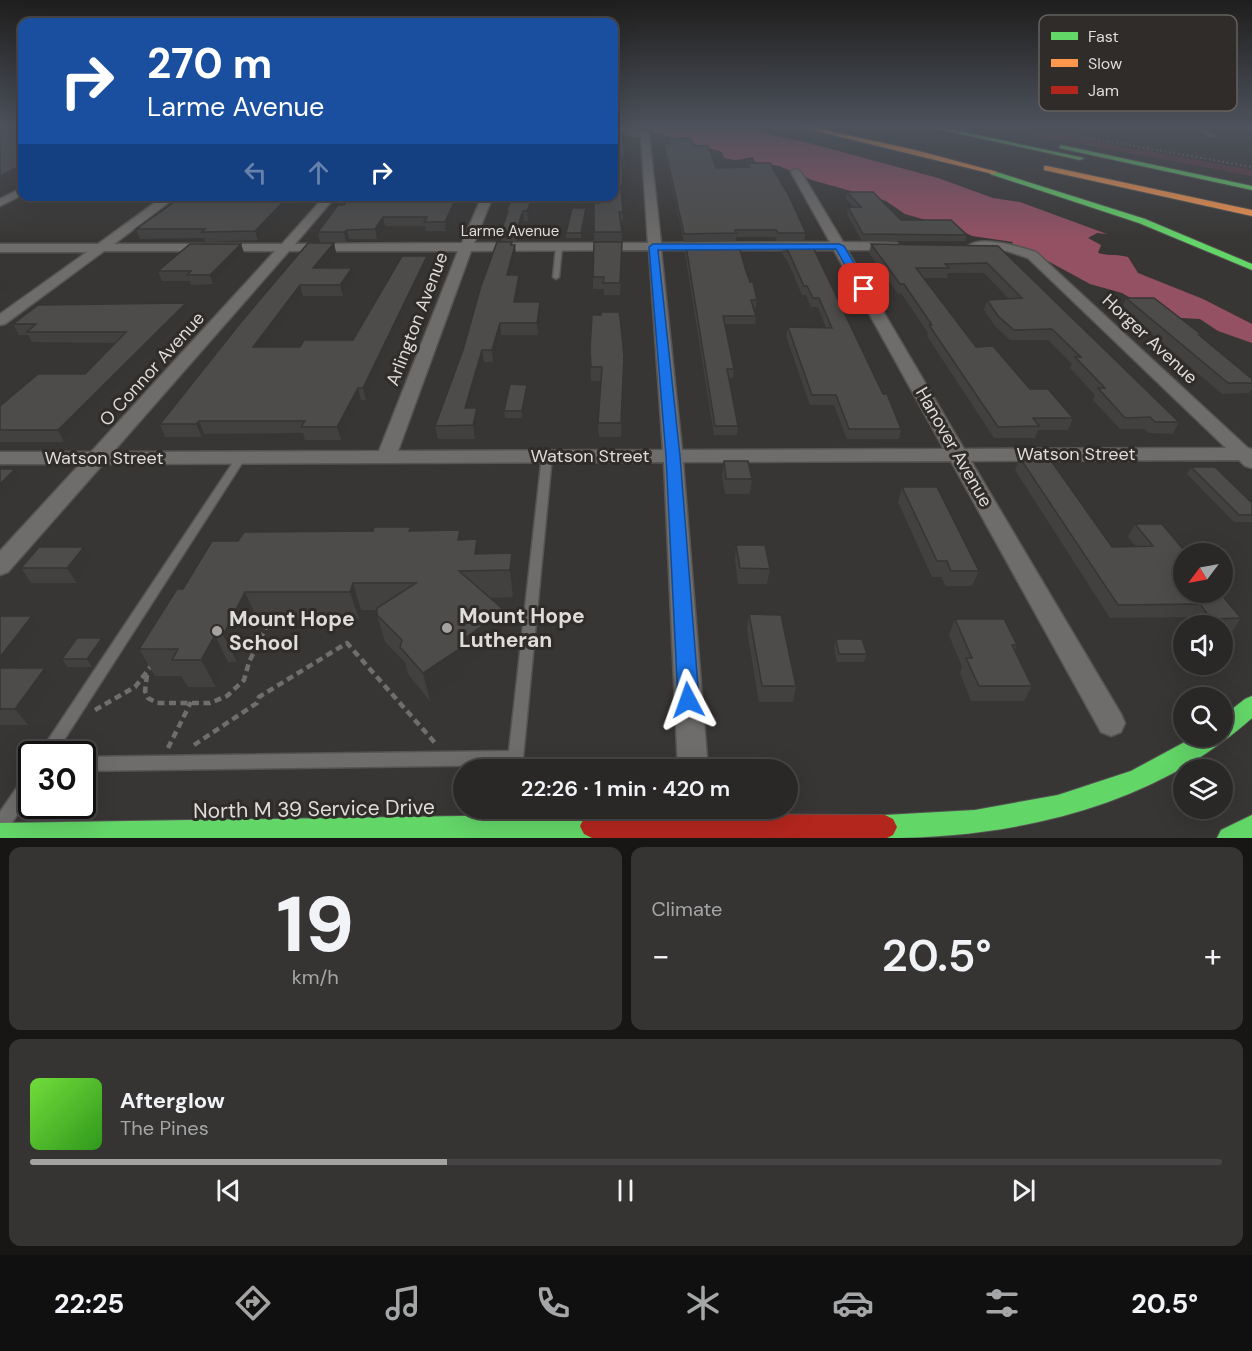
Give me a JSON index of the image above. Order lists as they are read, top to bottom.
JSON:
{
  "streets": {
    "main road": ["North M 39 Service Drive"],
    "street": [
      "Larme Avenue",
      "Arlington Avenue",
      "Horger Avenue",
      "O Connor Avenue",
      "Hanover Avenue",
      "Watson Street"
    ]
  },
  "crossings": [
    ["Larme Avenue", "Arlington Avenue"],
    ["Larme Avenue", "O Connor Avenue"],
    ["Larme Avenue", "Hanover Avenue"],
    ["Arlington Avenue", "Watson Street"],
    ["Horger Avenue", "Watson Street"],
    ["O Connor Avenue", "Watson Street"],
    ["Hanover Avenue", "Watson Street"]
  ],
  "places": ["Mount Hope Lutheran", "Mount Hope School"],
  "legend": ["Fast", "Slow", "Jam"],
  "north": "bottom left",
  "page": {
    "turn": ["270 m", "Larme Avenue"],
    "limit": "30",
    "trip": "22:26 · 1 min · 420 m",
    "tile": [
      ["19", "km/h"],
      "Climate"
    ],
    "heat": ["−", "20.5°", "+"],
    "song": ["Afterglow", "The Pines"],
    "tabs": ["22:25", "20.5°"]
  }
}
